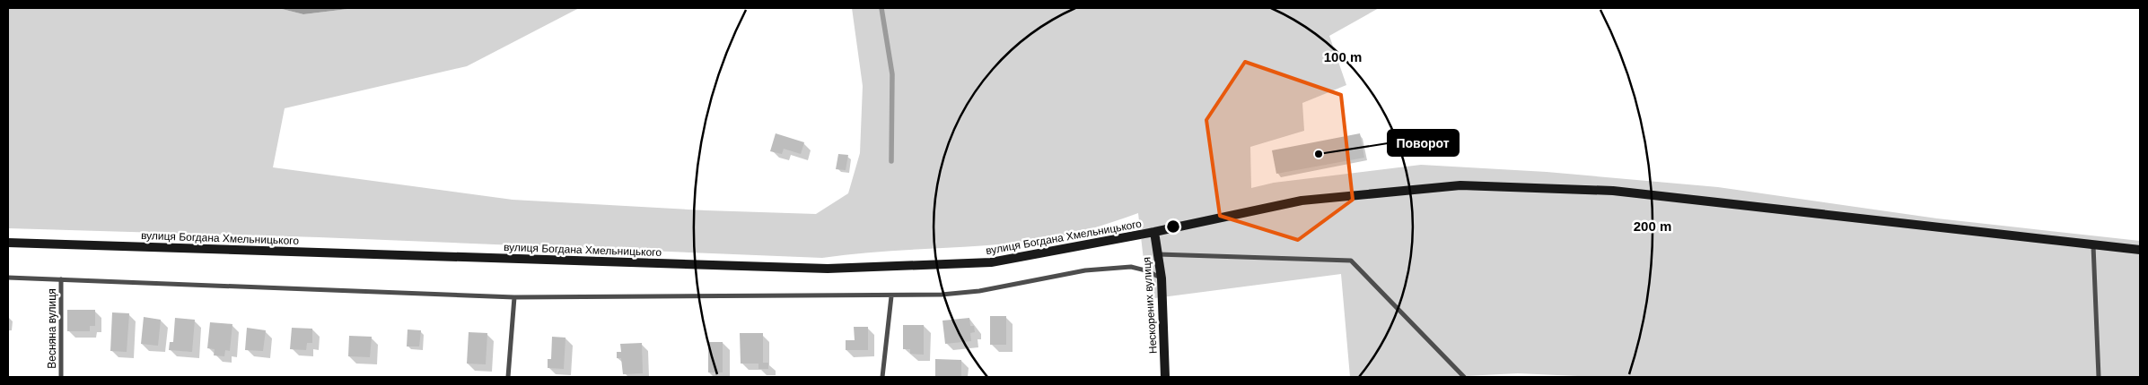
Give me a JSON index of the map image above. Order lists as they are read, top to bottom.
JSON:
{
  "streets": {
    "main road": ["вулиця Богдана Хмельницького", "Нескорених вулиця"],
    "street": ["Весняна вулиця"]
  },
  "crossings": [
    ["вулиця Богдана Хмельницького", "Нескорених вулиця"]
  ],
  "places": ["Поворот"],
  "rings": ["100 m", "200 m"]
}
